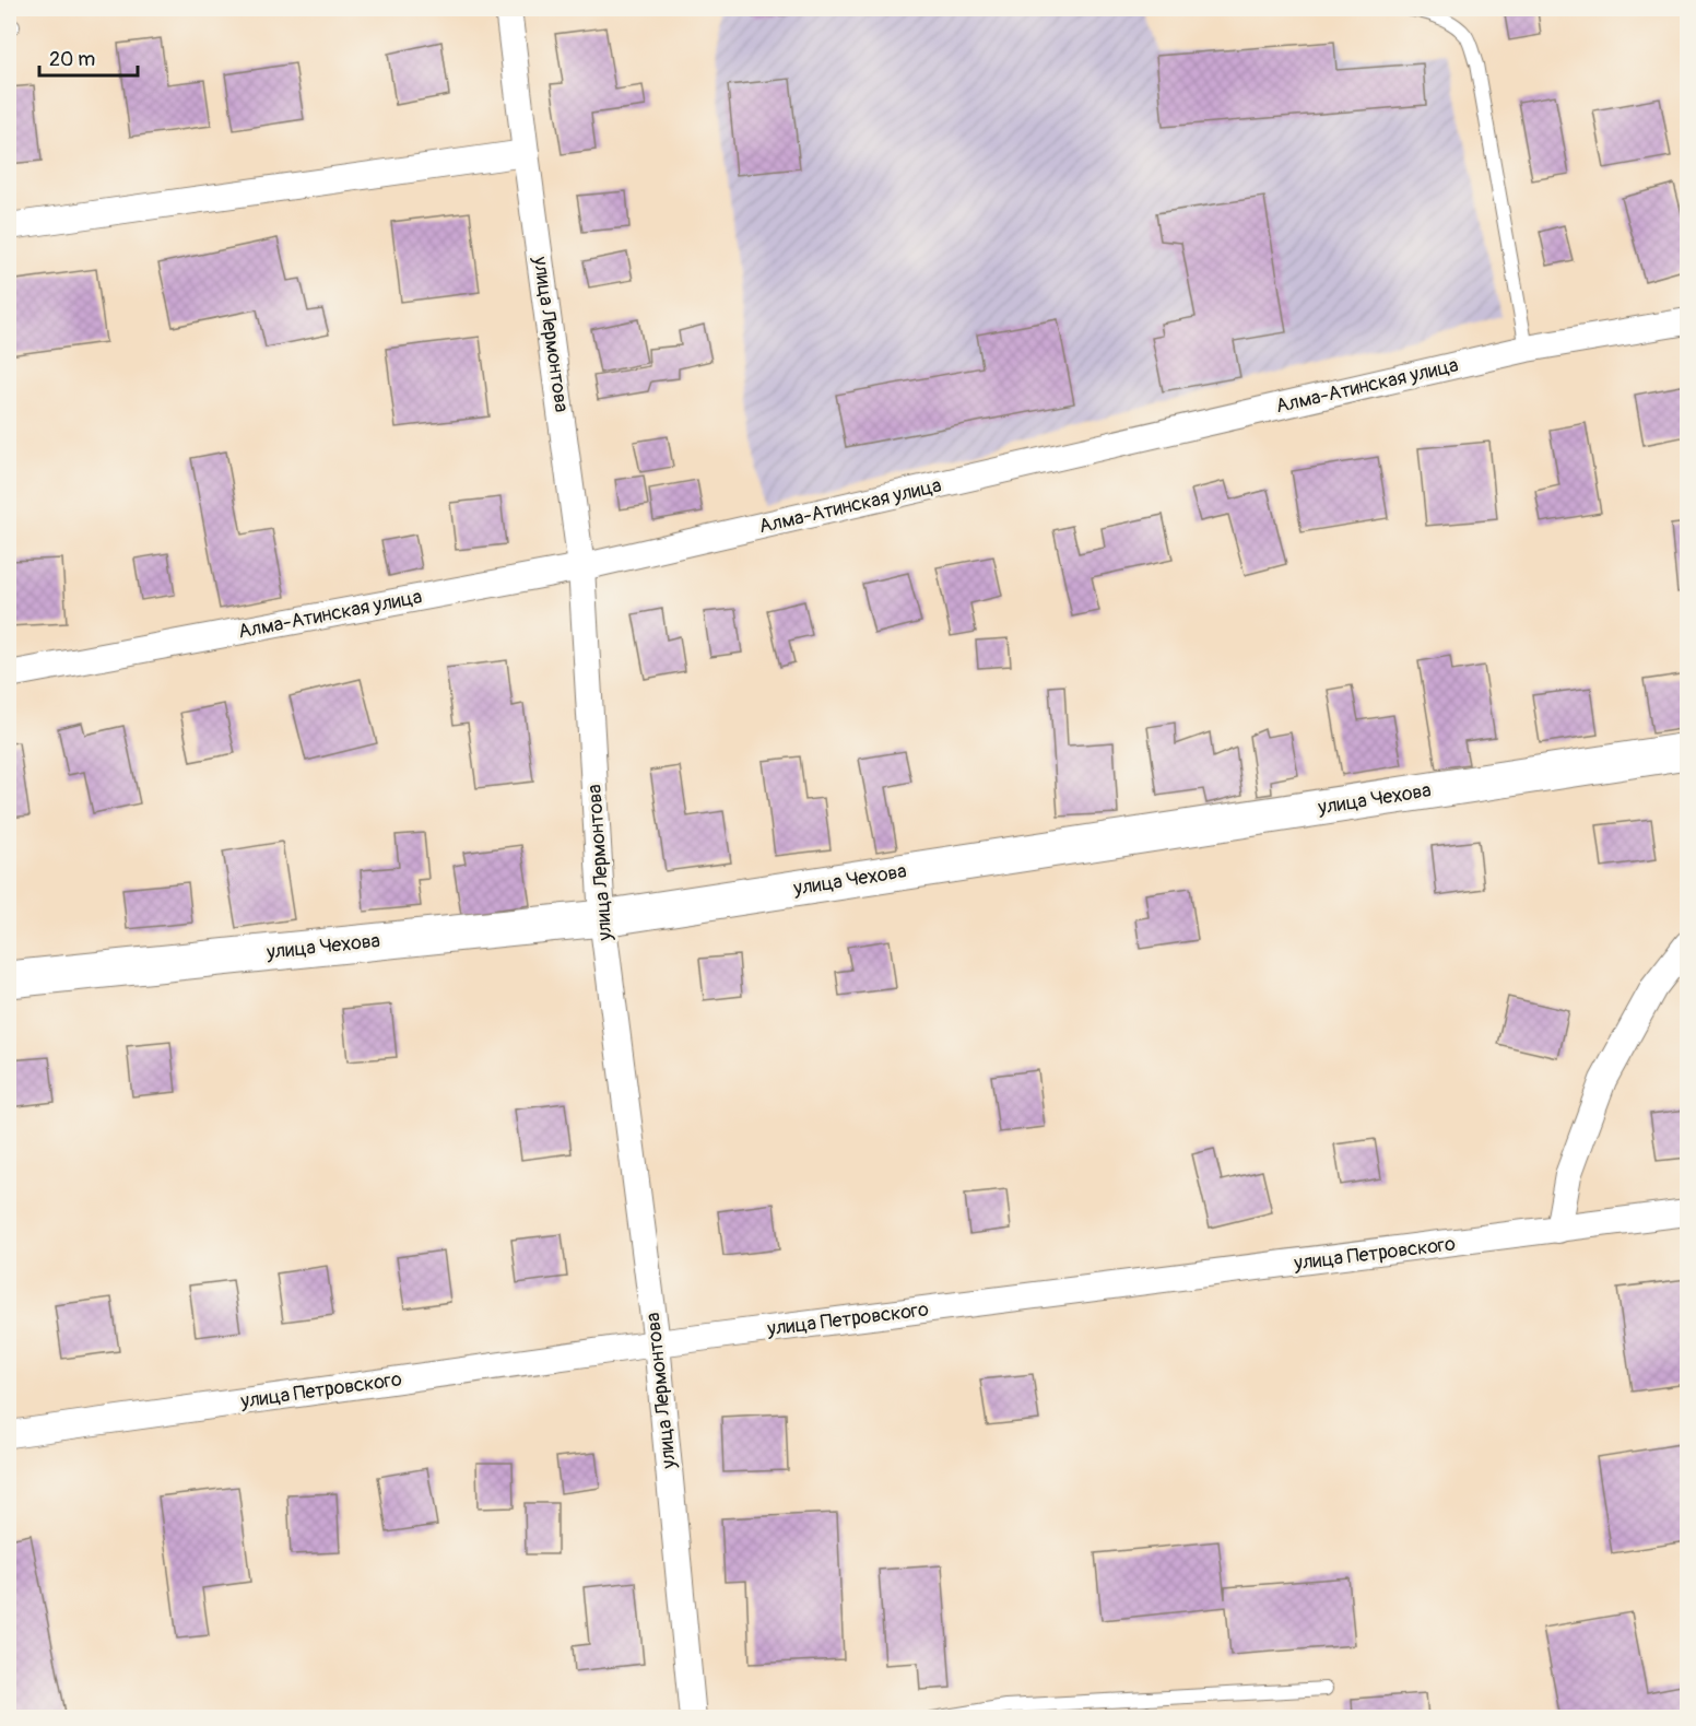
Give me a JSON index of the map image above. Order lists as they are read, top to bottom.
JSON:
{
  "streets": {
    "street": [
      "улица Лермонтова",
      "Алма-Атинская улица",
      "улица Чехова",
      "улица Петровского"
    ]
  },
  "crossings": [
    ["улица Лермонтова", "Алма-Атинская улица"],
    ["улица Лермонтова", "улица Чехова"],
    ["улица Лермонтова", "улица Петровского"]
  ],
  "scale_bar": "20 m"
}
